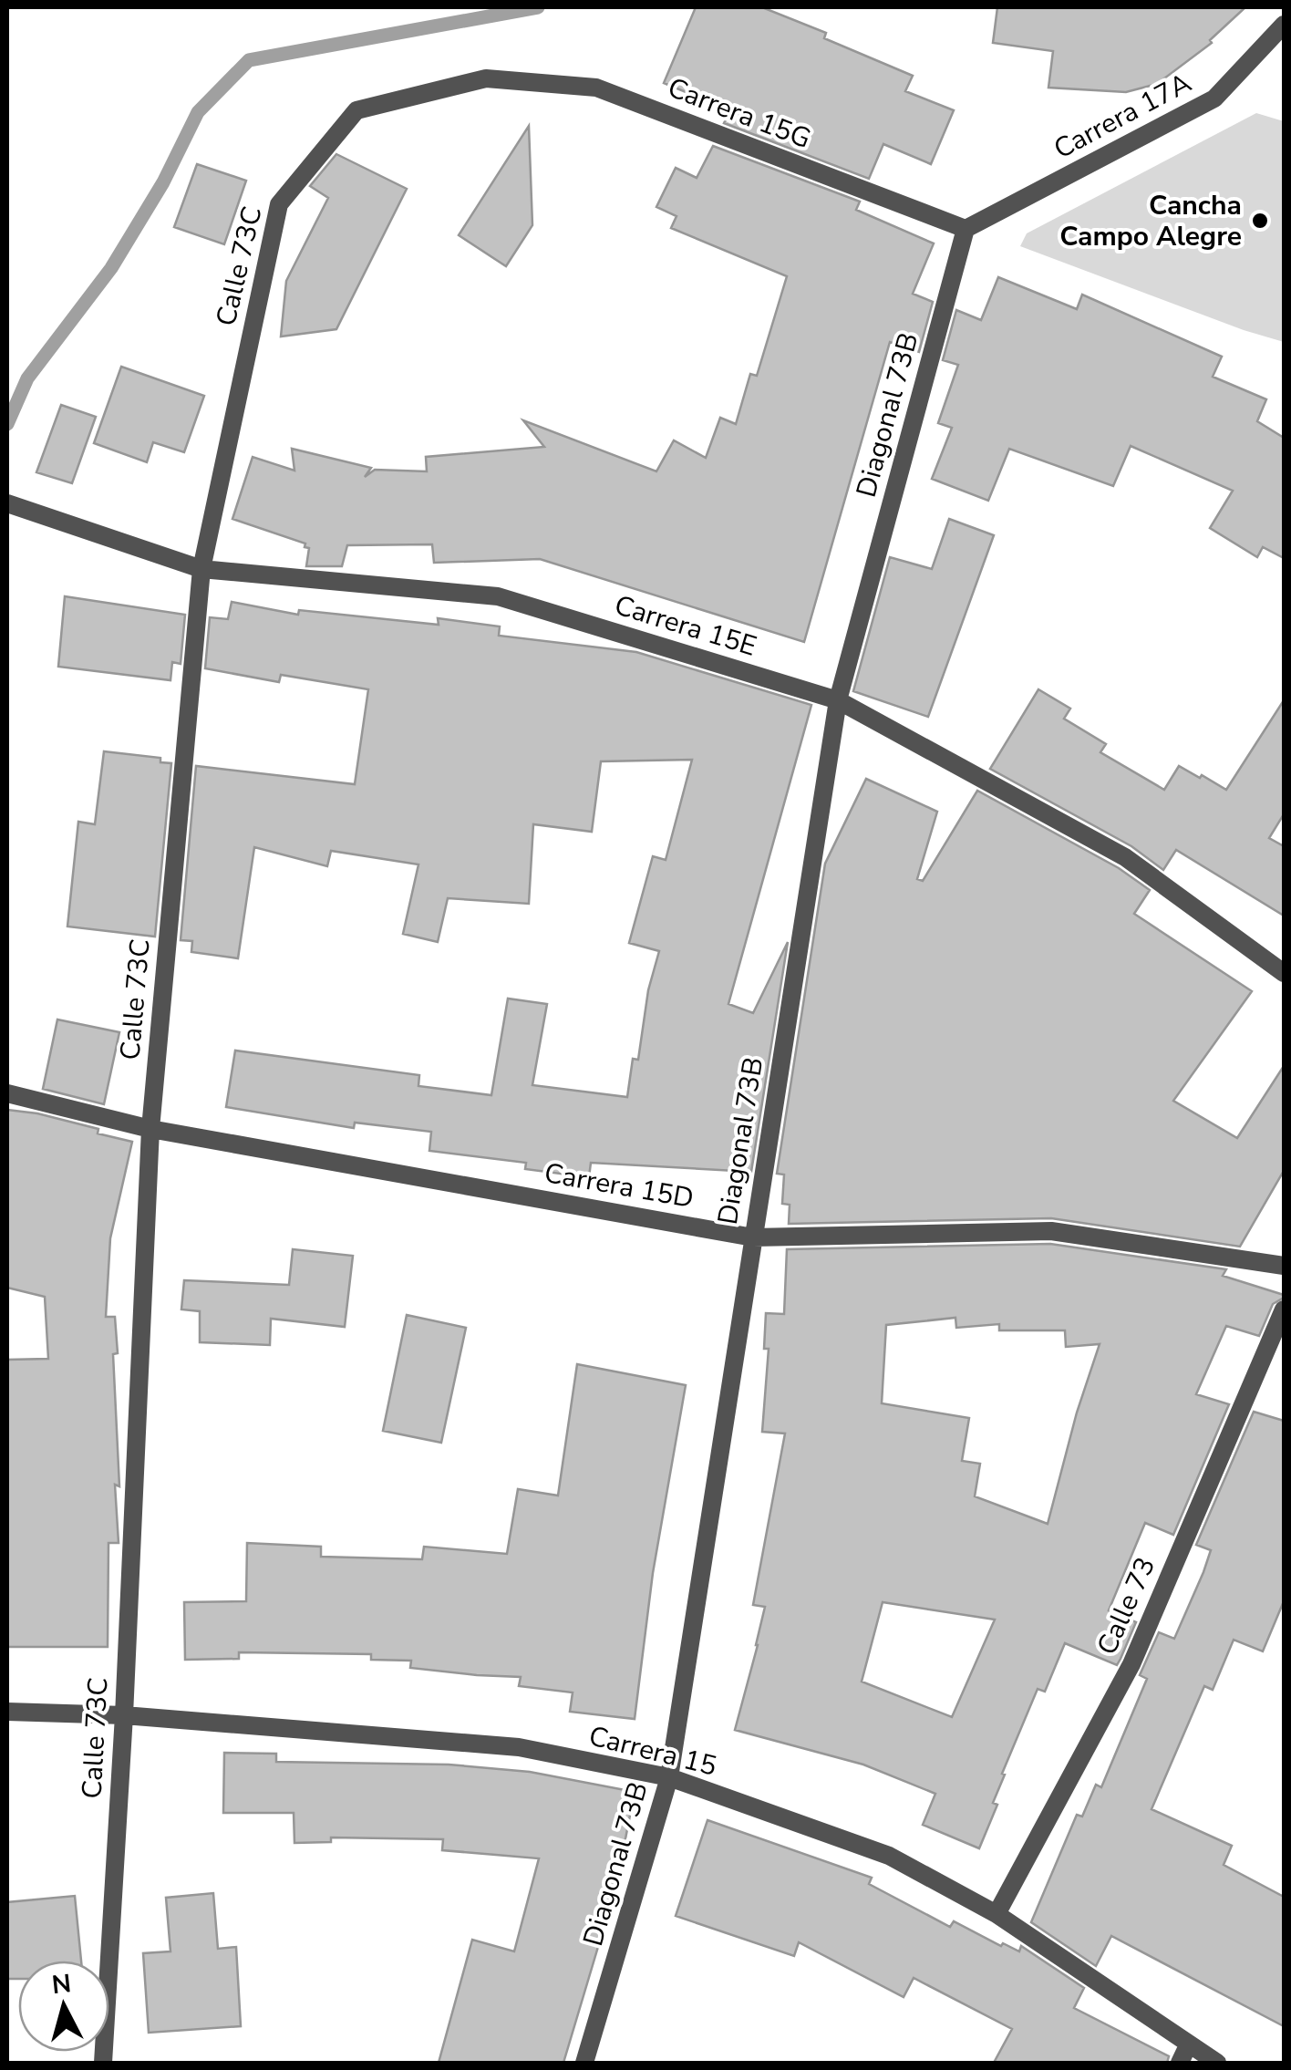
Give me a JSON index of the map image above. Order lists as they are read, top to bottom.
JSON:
{
  "streets": {
    "street": [
      "Carrera 15G",
      "Carrera 17A",
      "Calle 73C",
      "Diagonal 73B",
      "Carrera 15E",
      "Carrera 15D",
      "Calle 73",
      "Carrera 15"
    ]
  },
  "crossings": [
    ["Carrera 15G", "Carrera 17A"],
    ["Carrera 15G", "Calle 73C"],
    ["Carrera 15G", "Diagonal 73B"],
    ["Carrera 17A", "Diagonal 73B"],
    ["Calle 73C", "Carrera 15E"],
    ["Calle 73C", "Carrera 15D"],
    ["Calle 73C", "Carrera 15"],
    ["Diagonal 73B", "Carrera 15E"],
    ["Diagonal 73B", "Carrera 15D"],
    ["Diagonal 73B", "Carrera 15"],
    ["Calle 73", "Carrera 15"]
  ],
  "places": ["Cancha Campo Alegre"],
  "north": "top"
}
